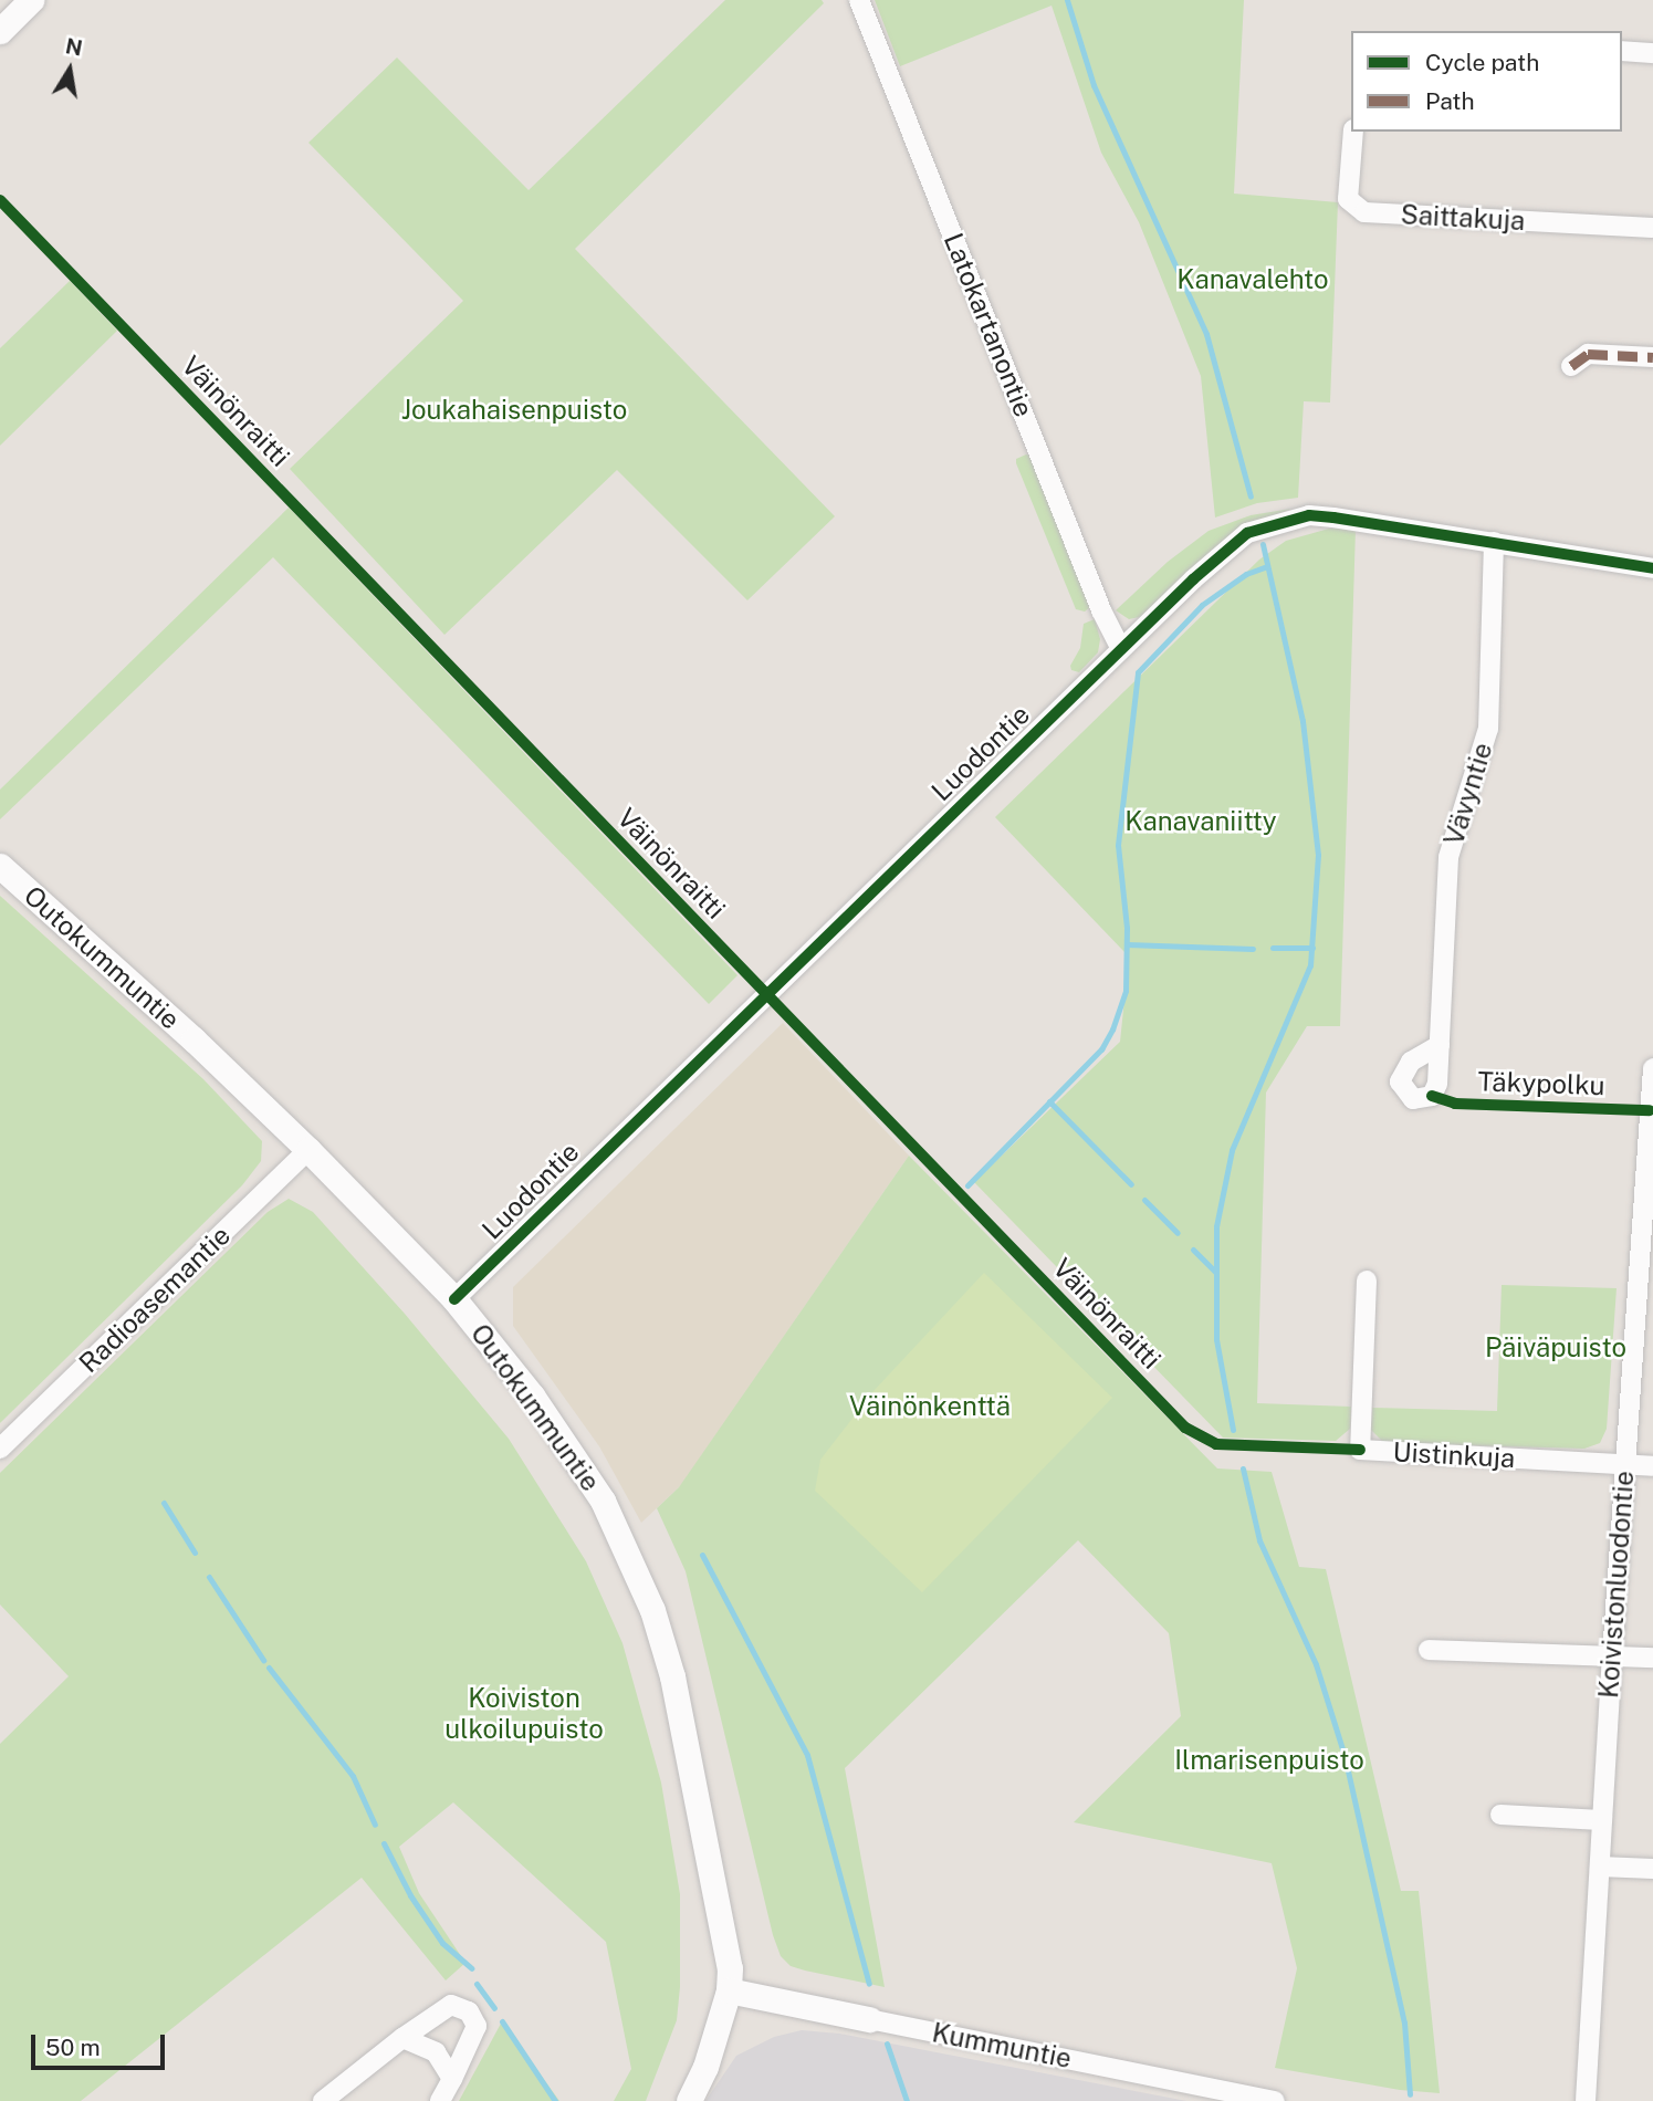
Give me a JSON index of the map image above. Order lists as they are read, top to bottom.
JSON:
{
  "streets": {
    "street": [
      "Saittakuja",
      "Latokartanontie",
      "Luodontie",
      "Vävyntie",
      "Outokummuntie",
      "Radioasemantie",
      "Uistinkuja",
      "Koivistonluodontie",
      "Kummuntie"
    ],
    "cycle path": ["Väinönraitti", "Täkypolku"]
  },
  "crossings": [
    ["Latokartanontie", "Luodontie"],
    ["Luodontie", "Vävyntie"],
    ["Luodontie", "Outokummuntie"],
    ["Outokummuntie", "Radioasemantie"],
    ["Outokummuntie", "Kummuntie"],
    ["Uistinkuja", "Koivistonluodontie"]
  ],
  "parks": [
    "Kanavalehto",
    "Joukahaisenpuisto",
    "Kanavaniitty",
    "Päiväpuisto",
    "Väinönkenttä",
    "Koiviston ulkoilupuisto",
    "Ilmarisenpuisto"
  ],
  "legend": ["Cycle path", "Path"],
  "scale_bar": "50 m",
  "north": "top"
}
